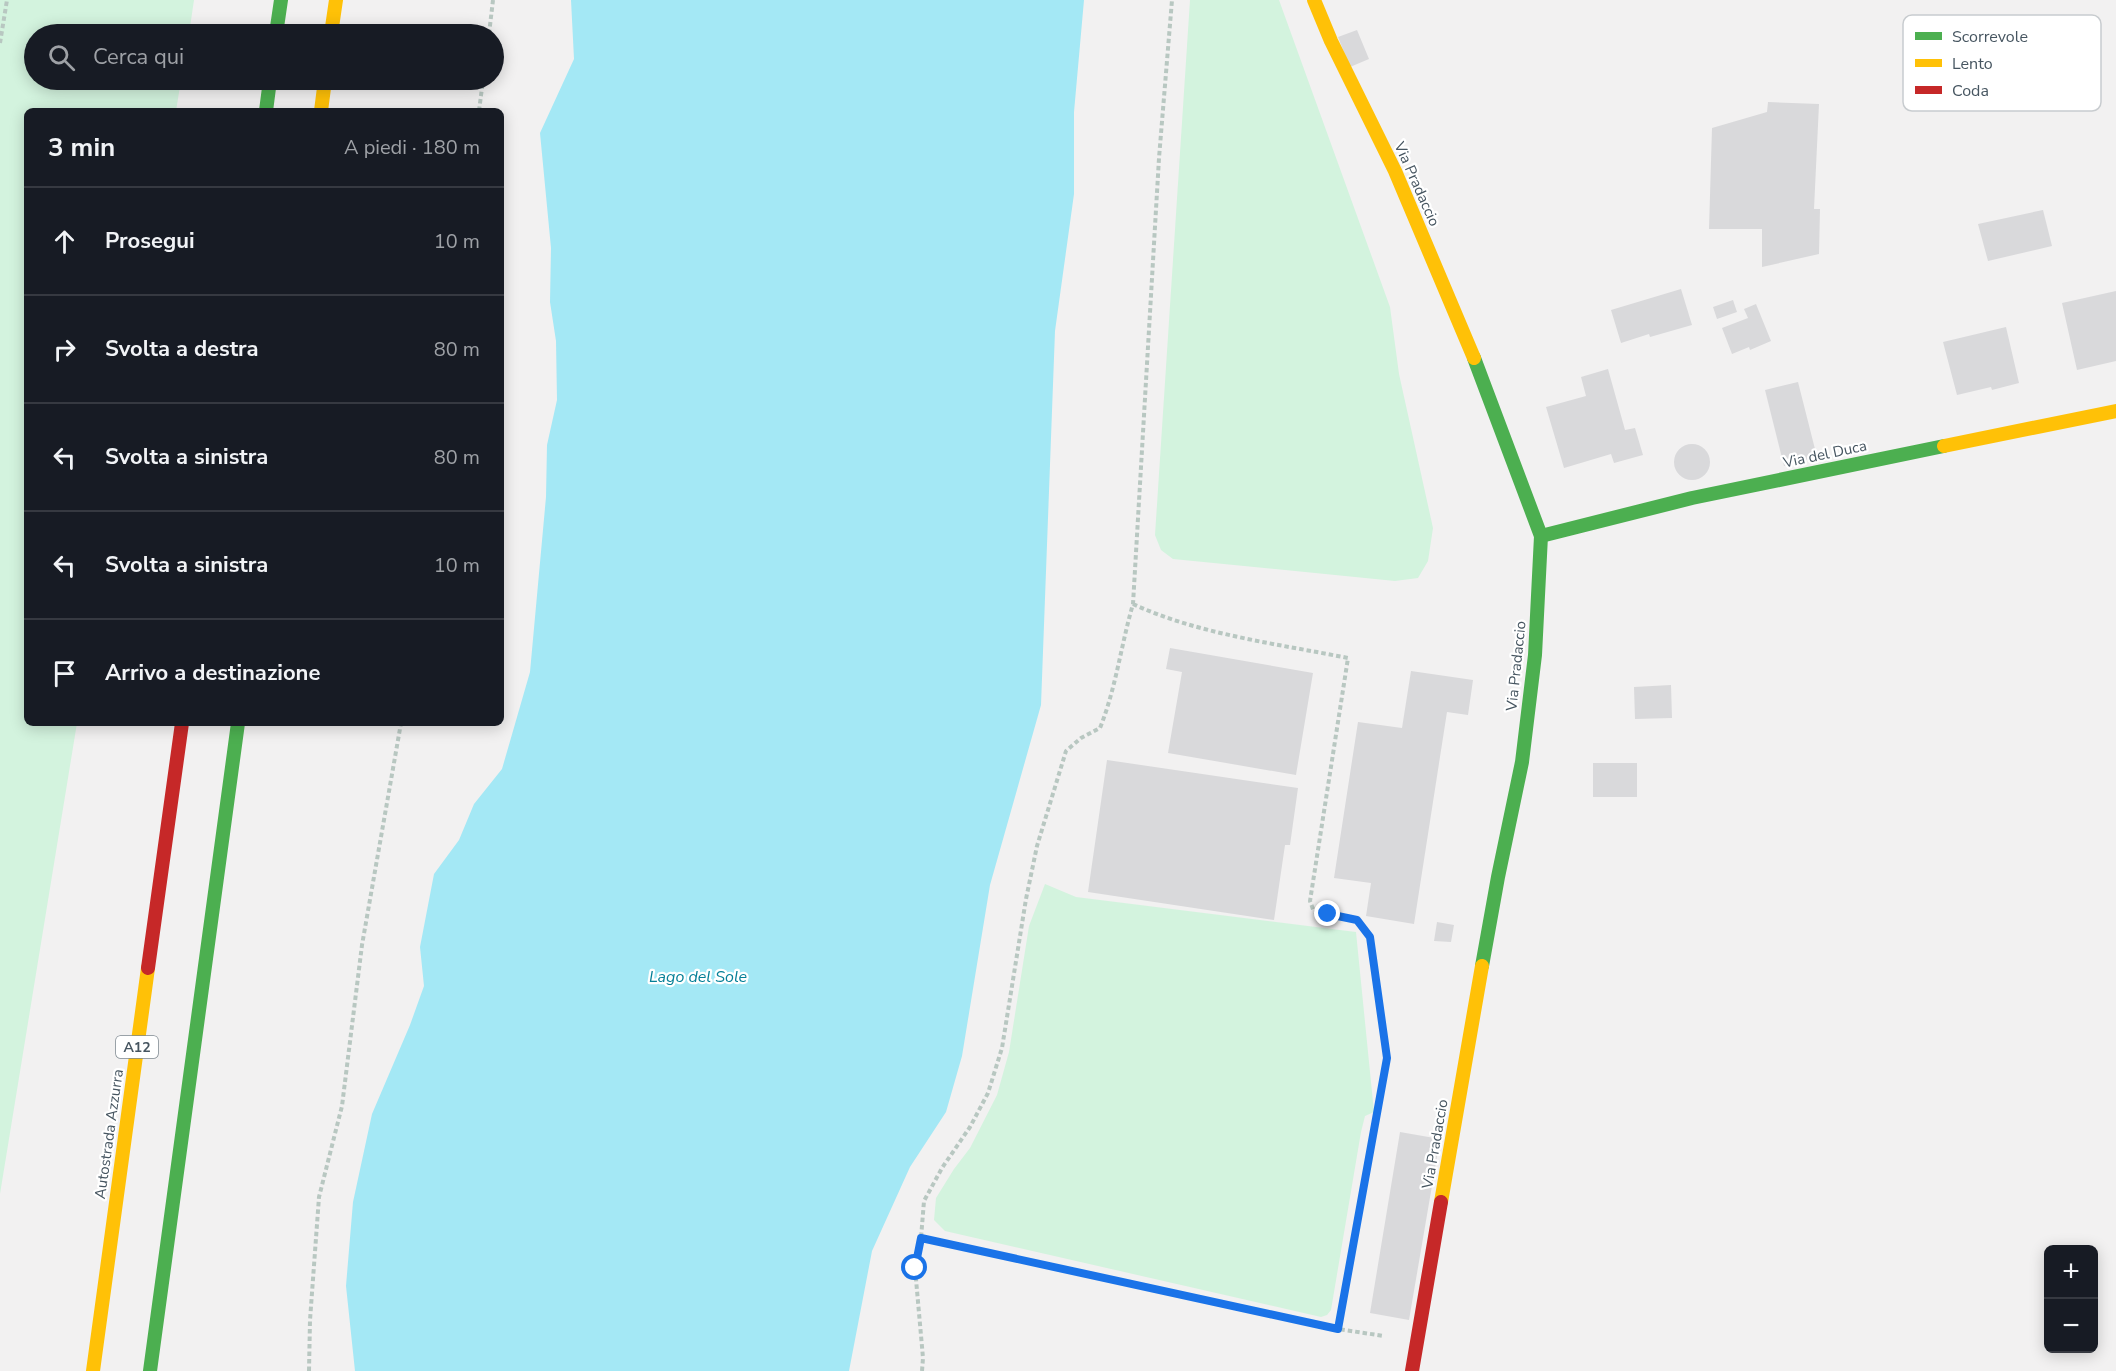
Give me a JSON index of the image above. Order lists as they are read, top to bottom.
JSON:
{
  "streets": {
    "main road": [
      "Via Pradaccio",
      "Via del Duca",
      "A12",
      "Autostrada Azzurra"
    ]
  },
  "crossings": [
    ["Via Pradaccio", "Via del Duca"]
  ],
  "water": ["Lago del Sole"],
  "legend": ["Scorrevole", "Lento", "Coda"],
  "page": {
    "search": "Cerca qui",
    "heading": ["3 min", "A piedi · 180 m"],
    "list": [
      ["Prosegui", "10 m"],
      ["Svolta a destra", "80 m"],
      ["Svolta a sinistra", "80 m"],
      ["Svolta a sinistra", "10 m"],
      "Arrivo a destinazione"
    ],
    "map_buttons": ["+", "−"]
  }
}
